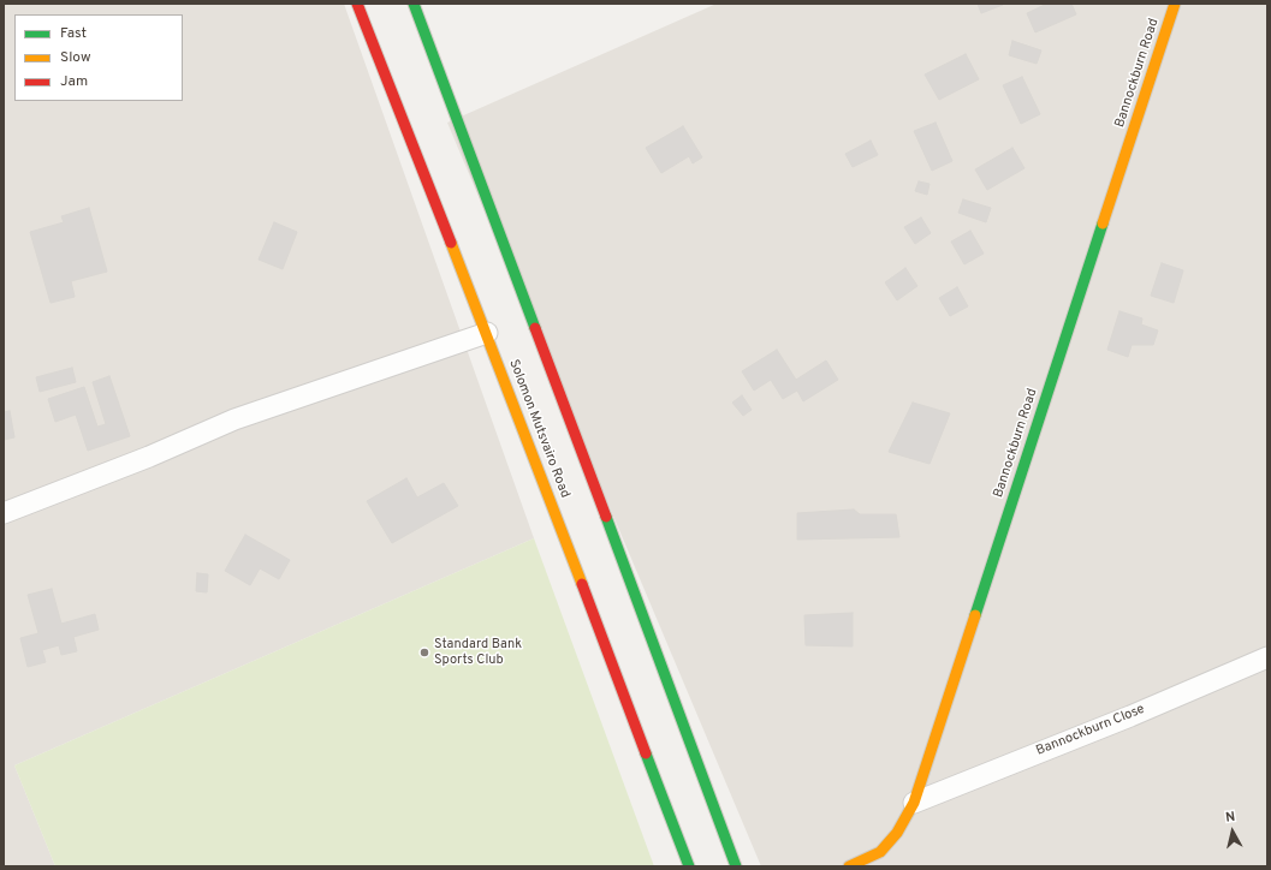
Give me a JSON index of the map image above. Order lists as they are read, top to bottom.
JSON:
{
  "streets": {
    "main road": ["Bannockburn Road", "Solomon Mutsvairo Road"],
    "street": ["Bannockburn Close"]
  },
  "crossings": [
    ["Bannockburn Road", "Bannockburn Close"]
  ],
  "places": ["Standard Bank Sports Club"],
  "legend": ["Fast", "Slow", "Jam"],
  "north": "top"
}
